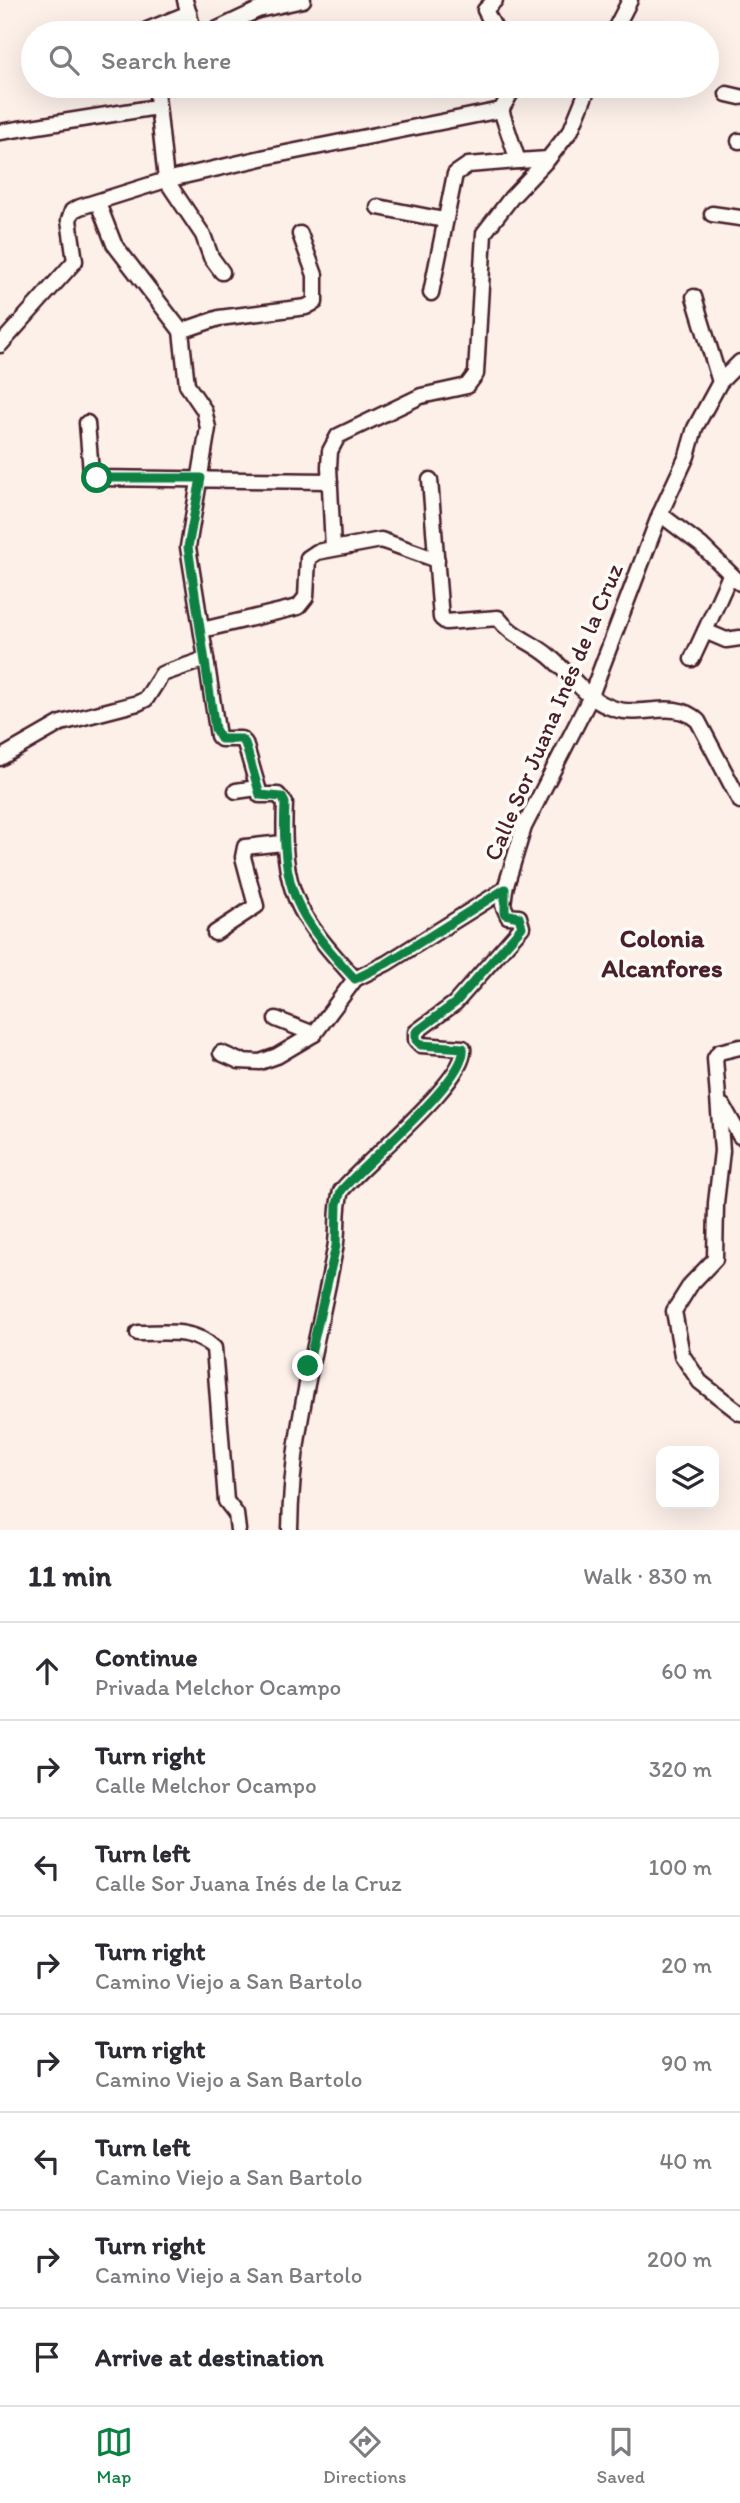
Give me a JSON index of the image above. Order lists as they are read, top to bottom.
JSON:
{
  "streets": {
    "street": ["Calle Sor Juana Inés de la Cruz"]
  },
  "districts": ["Colonia Alcanfores"],
  "page": {
    "search": "Search here",
    "heading": ["11 min", "Walk · 830 m"],
    "list": [
      ["Continue", "Privada Melchor Ocampo", "60 m"],
      ["Turn right", "Calle Melchor Ocampo", "320 m"],
      ["Turn left", "Calle Sor Juana Inés de la Cruz", "100 m"],
      ["Turn right", "Camino Viejo a San Bartolo", "20 m"],
      ["Turn right", "Camino Viejo a San Bartolo", "90 m"],
      ["Turn left", "Camino Viejo a San Bartolo", "40 m"],
      ["Turn right", "Camino Viejo a San Bartolo", "200 m"],
      "Arrive at destination"
    ],
    "nav": ["Map", "Directions", "Saved"]
  }
}
